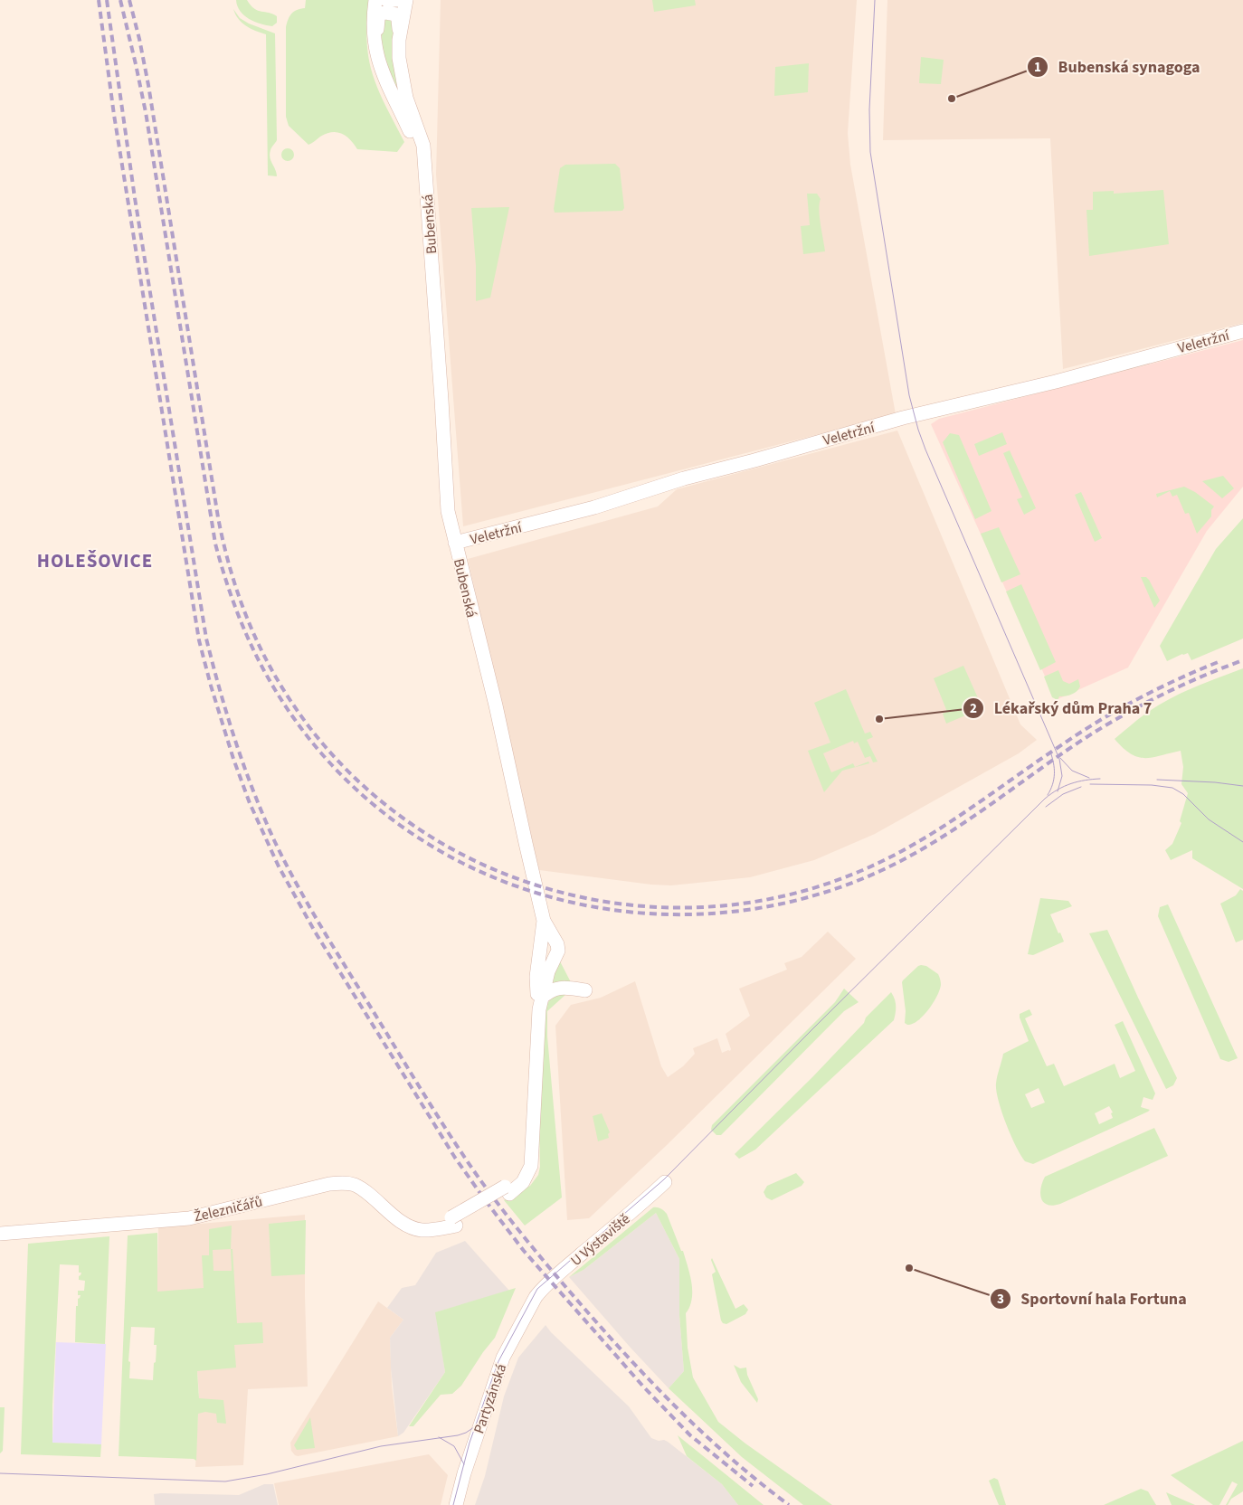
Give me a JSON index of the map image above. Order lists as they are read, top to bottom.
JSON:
{
  "streets": {
    "main road": [
      "Bubenská",
      "Veletržní",
      "Železničářů",
      "U Výstaviště",
      "Partyzánská"
    ]
  },
  "crossings": [
    ["Bubenská", "Veletržní"],
    ["Bubenská", "Železničářů"],
    ["U Výstaviště", "Partyzánská"]
  ],
  "districts": ["HOLEŠOVICE"],
  "places": ["Bubenská synagoga", "Lékařský dům Praha 7", "Sportovní hala Fortuna"]
}
